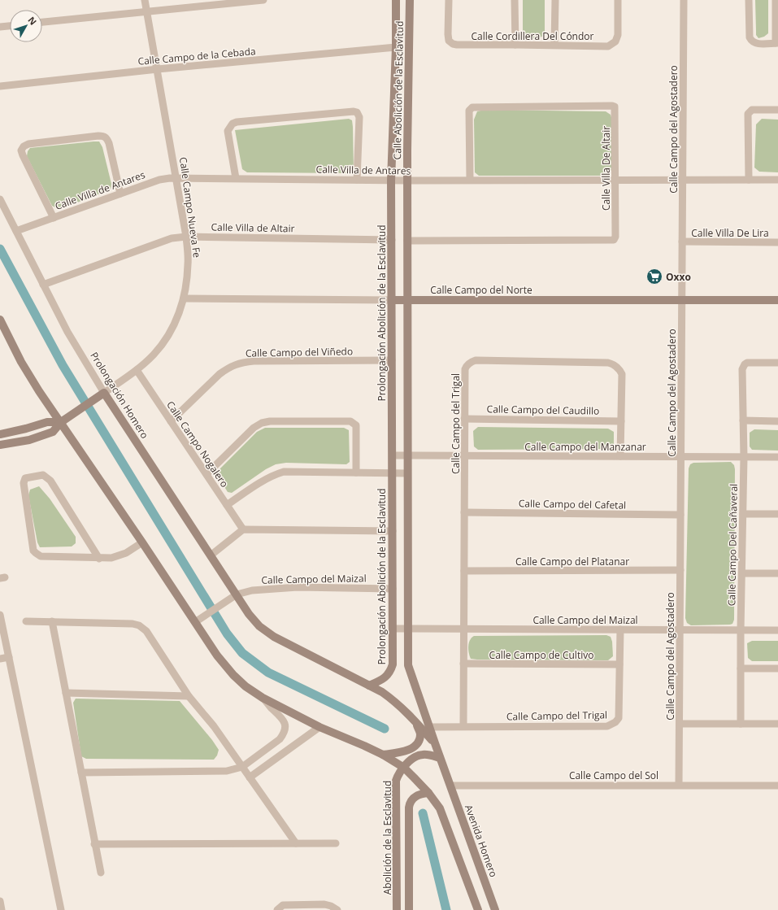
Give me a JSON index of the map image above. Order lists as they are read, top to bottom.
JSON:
{
  "streets": {
    "main road": [
      "Calle Abolición de la Esclavitud",
      "Calle Campo Nueva Fe",
      "Calle Campo del Norte",
      "Prolongación Abolición de la Esclavitud",
      "Prolongación Homero",
      "Abolición de la Esclavitud",
      "Avenida Homero"
    ],
    "street": [
      "Calle Cordillera Del Cóndor",
      "Calle Campo de la Cebada",
      "Calle Campo del Agostadero",
      "Calle Villa De Altair",
      "Calle Villa de Antares",
      "Calle Villa de Altair",
      "Calle Villa De Lira",
      "Calle Campo del Viñedo",
      "Calle Campo del Caudillo",
      "Calle Campo del Trigal",
      "Calle Campo Nogalero",
      "Calle Campo del Manzanar",
      "Calle Campo del Cafetal",
      "Calle Campo Del Cañaveral",
      "Calle Campo del Platanar",
      "Calle Campo del Maizal",
      "Calle Campo de Cultivo",
      "Calle Campo del Sol"
    ]
  },
  "crossings": [
    ["Calle Campo de la Cebada", "Calle Abolición de la Esclavitud"],
    ["Calle Campo de la Cebada", "Calle Campo Nueva Fe"],
    ["Calle Abolición de la Esclavitud", "Calle Villa de Antares"],
    ["Calle Abolición de la Esclavitud", "Prolongación Abolición de la Esclavitud"],
    ["Calle Campo del Agostadero", "Calle Villa de Antares"],
    ["Calle Campo del Agostadero", "Calle Villa De Lira"],
    ["Calle Campo del Agostadero", "Calle Campo del Norte"],
    ["Calle Campo del Agostadero", "Calle Campo del Manzanar"],
    ["Calle Campo del Agostadero", "Calle Campo del Cafetal"],
    ["Calle Campo del Agostadero", "Calle Campo del Platanar"],
    ["Calle Campo del Agostadero", "Calle Campo del Maizal"],
    ["Calle Campo del Agostadero", "Calle Campo del Sol"],
    ["Calle Villa De Altair", "Calle Villa de Antares"],
    ["Calle Villa de Antares", "Calle Campo Nueva Fe"],
    ["Calle Villa de Antares", "Prolongación Abolición de la Esclavitud"],
    ["Calle Villa de Antares", "Prolongación Homero"],
    ["Calle Campo Nueva Fe", "Calle Villa de Altair"],
    ["Calle Campo Nueva Fe", "Calle Campo del Norte"],
    ["Calle Campo Nueva Fe", "Prolongación Homero"],
    ["Calle Campo Nueva Fe", "Calle Campo Nogalero"],
    ["Calle Villa de Altair", "Prolongación Abolición de la Esclavitud"],
    ["Calle Villa de Altair", "Prolongación Homero"],
    ["Calle Campo del Norte", "Prolongación Abolición de la Esclavitud"],
    ["Prolongación Abolición de la Esclavitud", "Calle Campo del Viñedo"],
    ["Prolongación Abolición de la Esclavitud", "Calle Campo del Manzanar"],
    ["Prolongación Abolición de la Esclavitud", "Calle Campo del Maizal"],
    ["Calle Campo del Viñedo", "Calle Campo Nogalero"],
    ["Prolongación Homero", "Calle Campo del Maizal"],
    ["Calle Campo del Caudillo", "Calle Campo del Trigal"],
    ["Calle Campo del Trigal", "Calle Campo del Manzanar"],
    ["Calle Campo del Trigal", "Calle Campo del Cafetal"],
    ["Calle Campo del Trigal", "Calle Campo del Platanar"],
    ["Calle Campo del Trigal", "Calle Campo del Maizal"],
    ["Calle Campo del Trigal", "Calle Campo de Cultivo"],
    ["Calle Campo del Manzanar", "Calle Campo Del Cañaveral"],
    ["Calle Campo Del Cañaveral", "Calle Campo del Maizal"],
    ["Calle Campo del Sol", "Avenida Homero"]
  ],
  "places": {
    "supermarket": ["Oxxo"]
  },
  "north": "top right"
}
